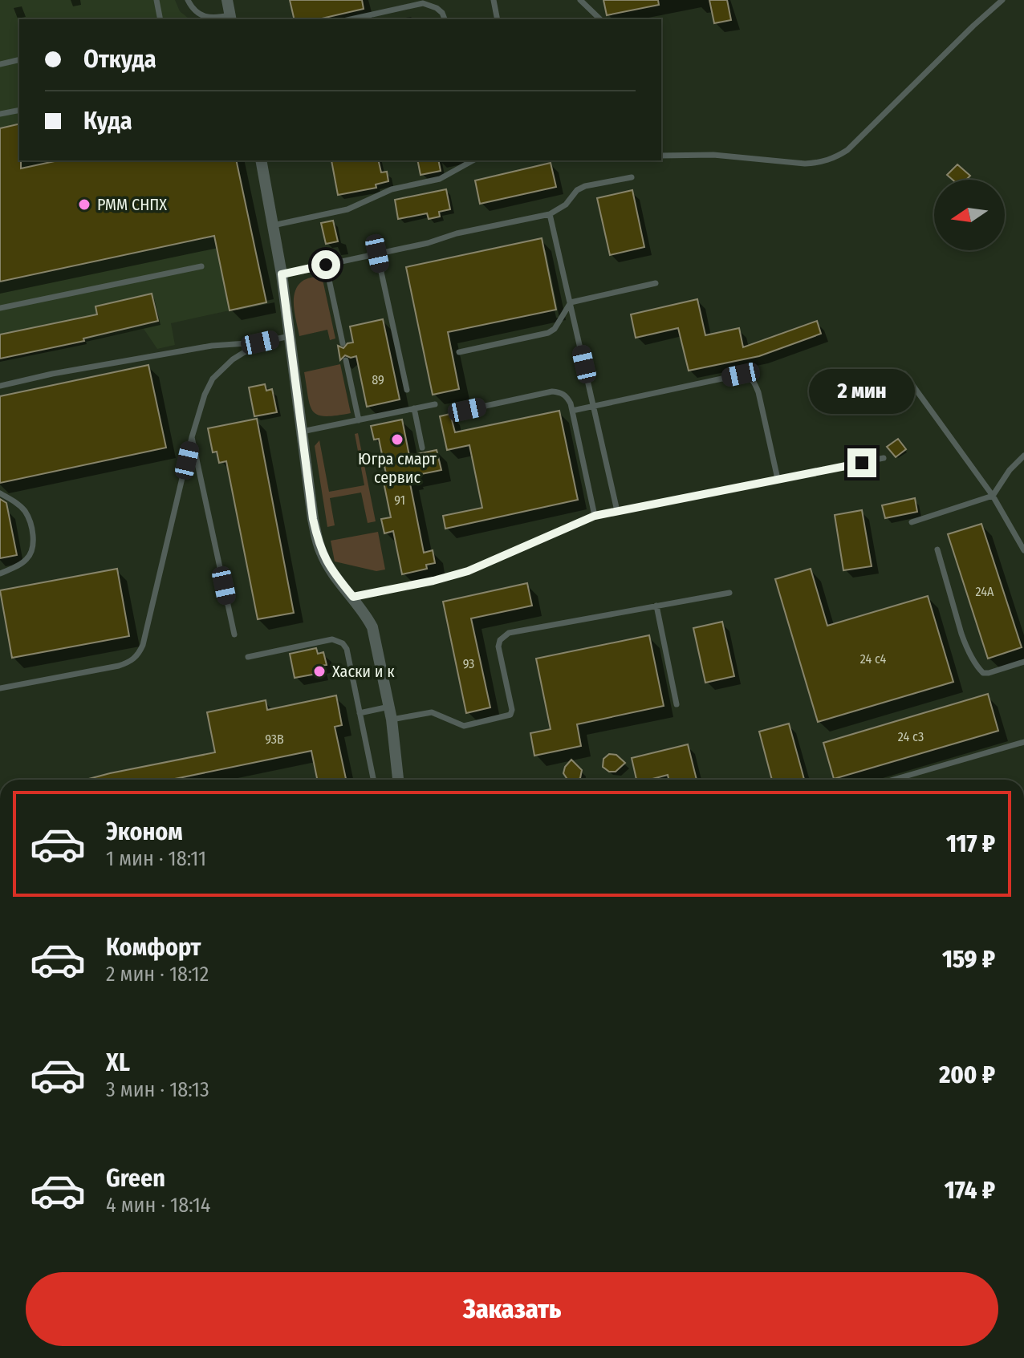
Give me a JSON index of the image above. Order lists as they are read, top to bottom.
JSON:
{
  "places": ["РММ СНПХ", "Югра смарт сервис", "Хаски и к"],
  "house_numbers": [
    "89",
    "91",
    "24А",
    "24 с4",
    "93",
    "24 с3",
    "93В"
  ],
  "north": "left",
  "page": {
    "banner": ["Откуда", "Куда"],
    "bubble": "2 мин",
    "list": [
      {
        "name": "Эконом",
        "note": "1 мин · 18:11",
        "value": "117 ₽"
      },
      {
        "name": "Комфорт",
        "note": "2 мин · 18:12",
        "value": "159 ₽"
      },
      {
        "name": "XL",
        "note": "3 мин · 18:13",
        "value": "200 ₽"
      },
      {
        "name": "Green",
        "note": "4 мин · 18:14",
        "value": "174 ₽"
      }
    ],
    "buttons": "Заказать"
  }
}
